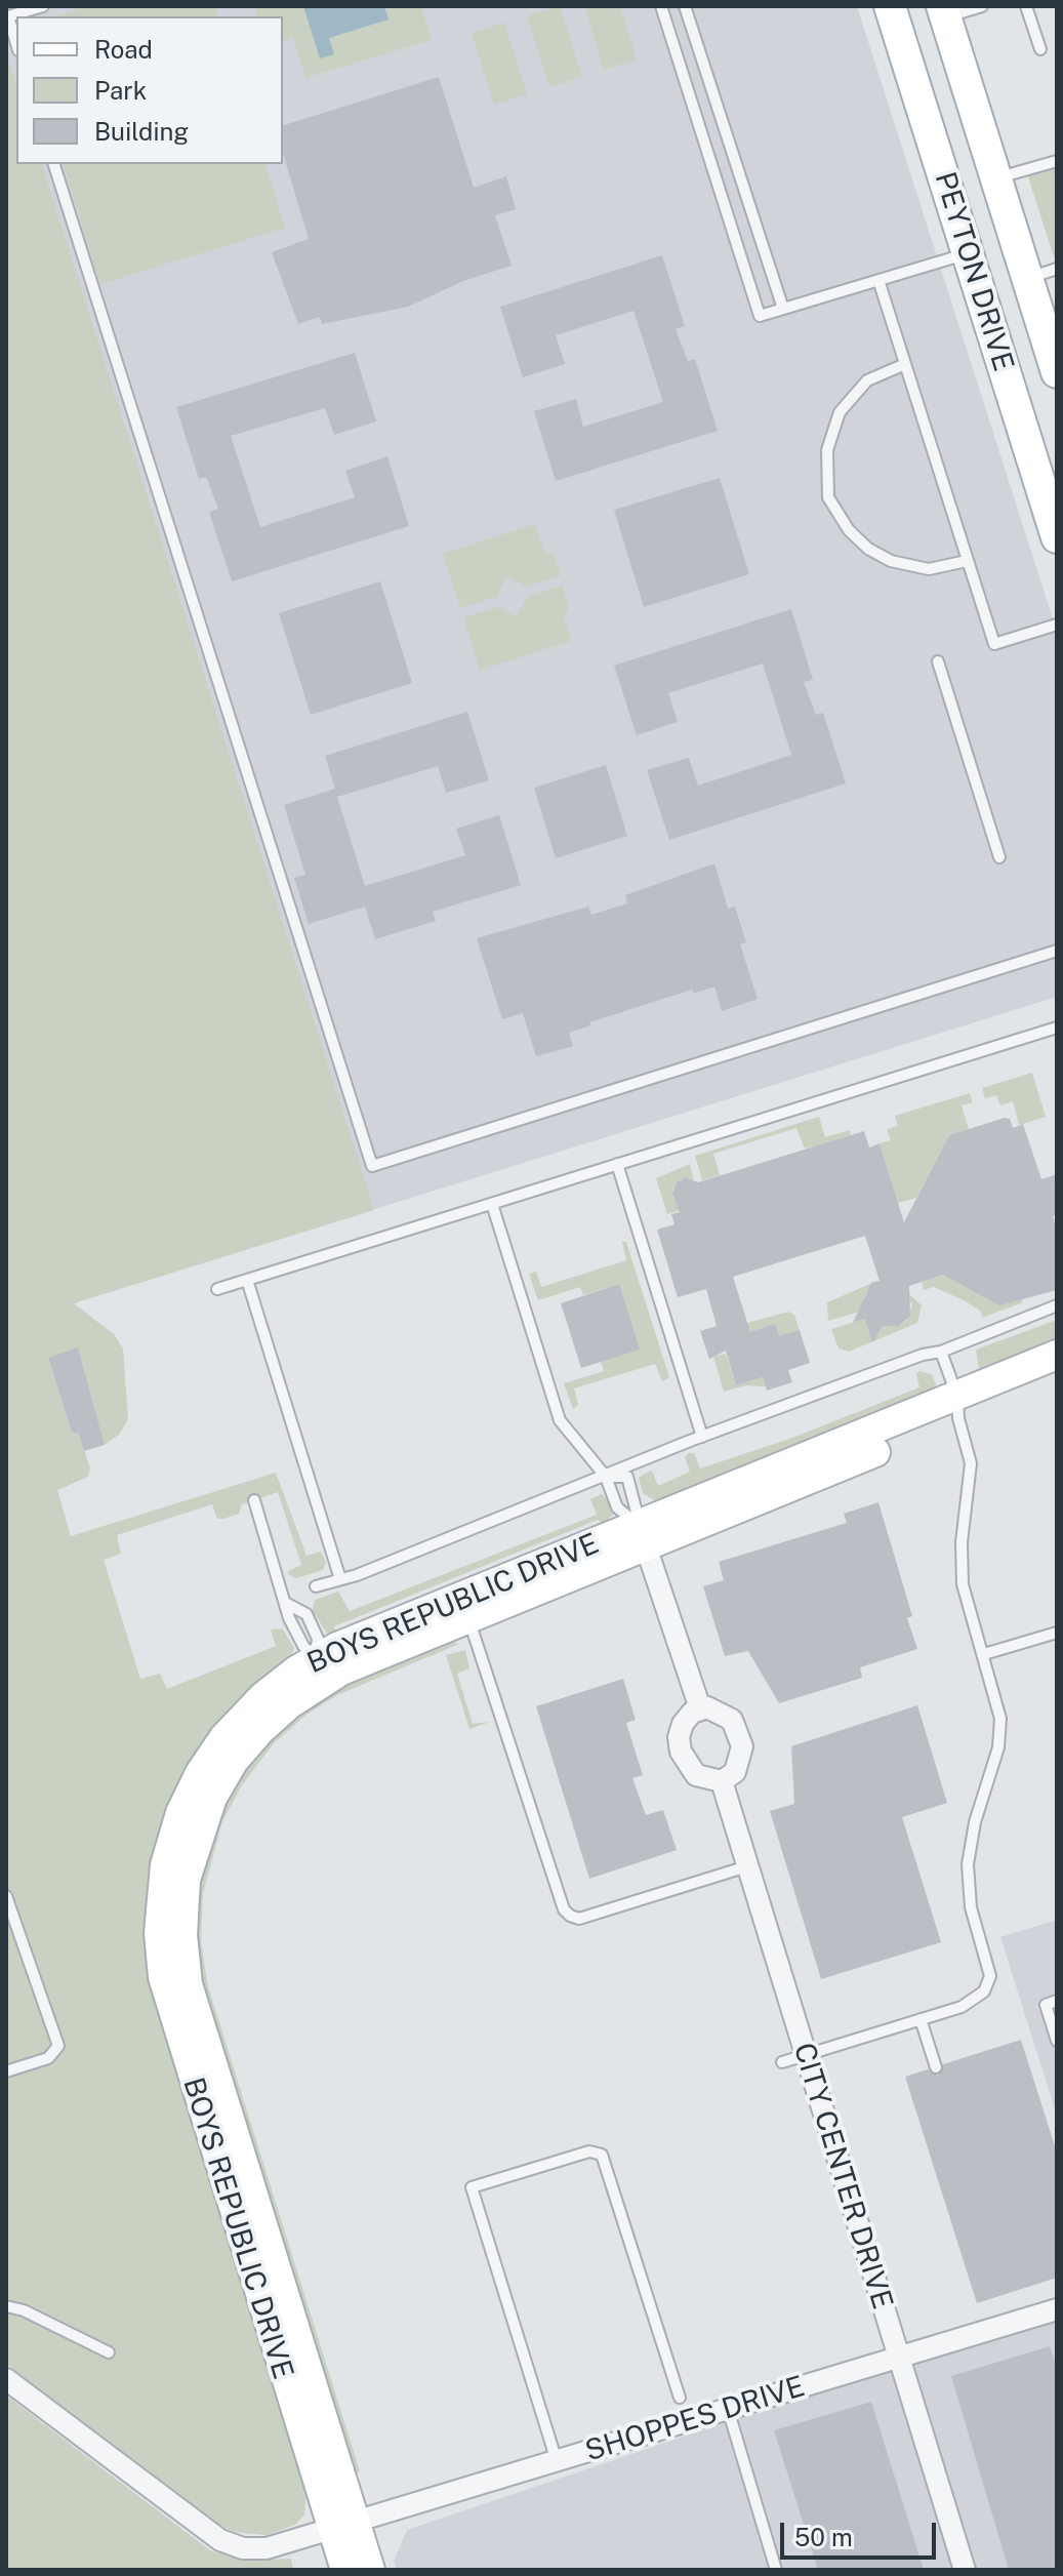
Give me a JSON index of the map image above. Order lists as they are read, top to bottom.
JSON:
{
  "streets": {
    "main road": ["PEYTON DRIVE", "BOYS REPUBLIC DRIVE"],
    "street": ["CITY CENTER DRIVE", "SHOPPES DRIVE"]
  },
  "crossings": [
    ["BOYS REPUBLIC DRIVE", "SHOPPES DRIVE"],
    ["CITY CENTER DRIVE", "SHOPPES DRIVE"]
  ],
  "legend": ["Road", "Park", "Building"],
  "scale_bar": "50 m"
}
